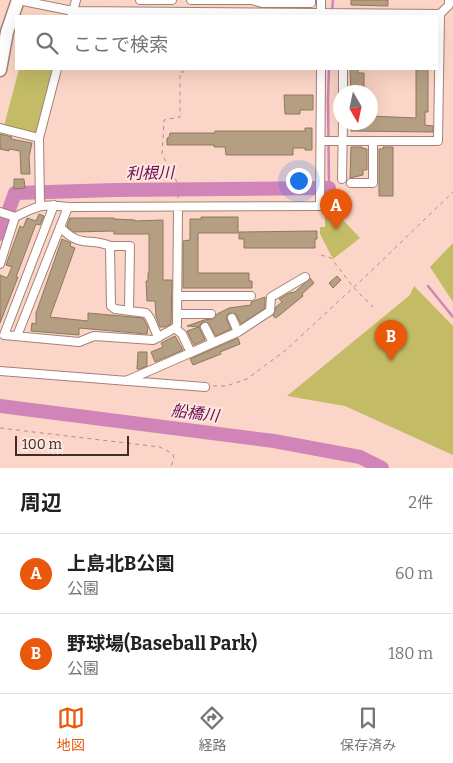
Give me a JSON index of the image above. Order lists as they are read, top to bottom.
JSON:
{
  "water": ["利根川", "船橋川"],
  "scale_bar": "100 m",
  "north": "bottom",
  "page": {
    "search": "ここで検索",
    "pins": ["A", "B"],
    "scale": "100 m",
    "heading": ["周辺", "2件"],
    "list": [
      {
        "mark": "A",
        "name": "上島北B公園",
        "note": "公園",
        "value": "60 m"
      },
      {
        "mark": "B",
        "name": "野球場(Baseball Park)",
        "note": "公園",
        "value": "180 m"
      }
    ],
    "nav": ["地図", "経路", "保存済み"]
  }
}
